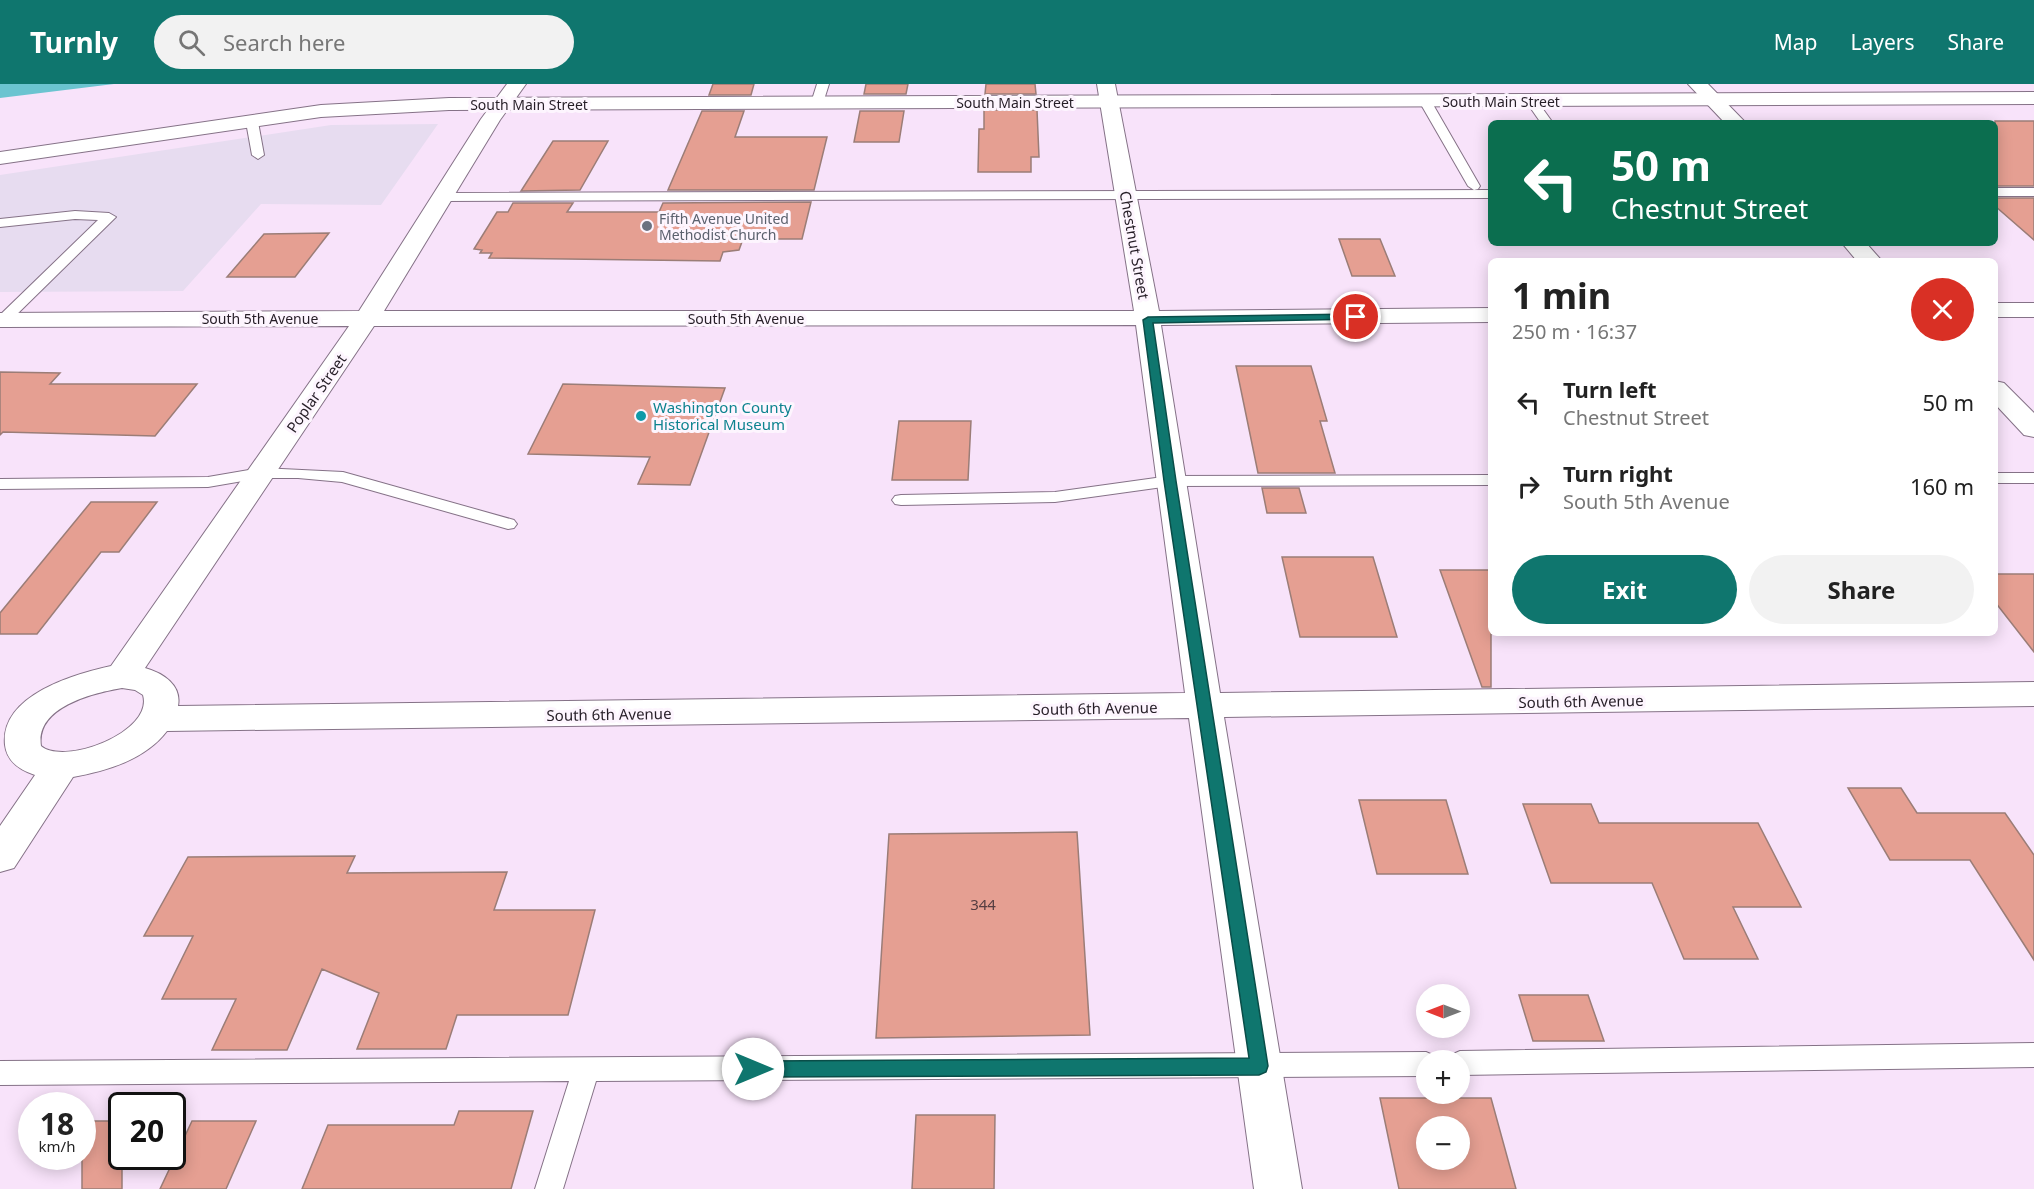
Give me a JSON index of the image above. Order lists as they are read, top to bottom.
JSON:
{
  "streets": {
    "street": [
      "South Main Street",
      "Chestnut Street",
      "South 5th Avenue",
      "Poplar Street",
      "South 6th Avenue"
    ]
  },
  "crossings": [
    ["South Main Street", "Chestnut Street"],
    ["South Main Street", "Poplar Street"],
    ["Chestnut Street", "South 5th Avenue"],
    ["Chestnut Street", "South 6th Avenue"],
    ["South 5th Avenue", "Poplar Street"]
  ],
  "places": ["Fifth Avenue United Methodist Church", "Washington County Historical Museum"],
  "house_numbers": ["344"],
  "north": "left",
  "page": {
    "header": "Turnly",
    "search": "Search here",
    "nav": ["Map", "Layers", "Share"],
    "turn": ["50 m", "Chestnut Street"],
    "heading": ["1 min", "250 m · 16:37"],
    "list": [
      {
        "name": "Turn left",
        "note": "Chestnut Street",
        "value": "50 m"
      },
      {
        "name": "Turn right",
        "note": "South 5th Avenue",
        "value": "160 m"
      }
    ],
    "buttons": ["Exit", "Share"],
    "map_buttons": ["+", "−"],
    "speed": "18 km/h",
    "limit": "20"
  }
}
